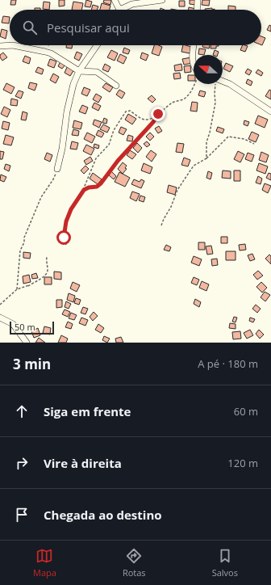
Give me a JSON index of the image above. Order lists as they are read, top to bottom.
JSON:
{
  "scale_bar": "50 m",
  "north": "left",
  "page": {
    "search": "Pesquisar aqui",
    "scale": "50 m",
    "heading": ["3 min", "A pé · 180 m"],
    "list": [
      ["Siga em frente", "60 m"],
      ["Vire à direita", "120 m"],
      "Chegada ao destino"
    ],
    "nav": ["Mapa", "Rotas", "Salvos"]
  }
}
